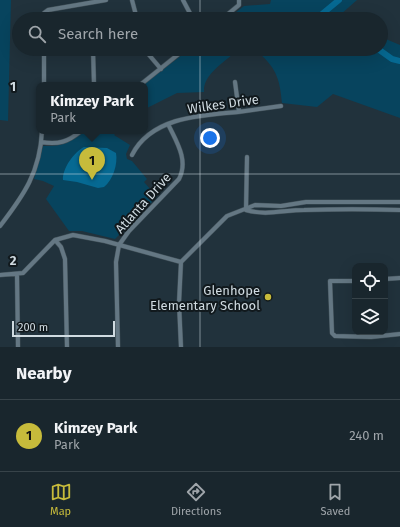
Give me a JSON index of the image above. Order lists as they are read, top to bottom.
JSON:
{
  "streets": {
    "street": ["Wilkes Drive", "Atlanta Drive"]
  },
  "crossings": [
    ["Wilkes Drive", "Atlanta Drive"]
  ],
  "places": ["Glenhope Elementary School"],
  "scale_bar": "200 m",
  "page": {
    "search": "Search here",
    "popup": ["Kimzey Park", "Park"],
    "pins": "1",
    "scale": "200 m",
    "heading": "Nearby",
    "list": [
      {
        "mark": "1",
        "name": "Kimzey Park",
        "note": "Park",
        "value": "240 m"
      }
    ],
    "nav": ["Map", "Directions", "Saved"]
  },
  "grid": {
    "rows": ["1", "2"]
  }
}
